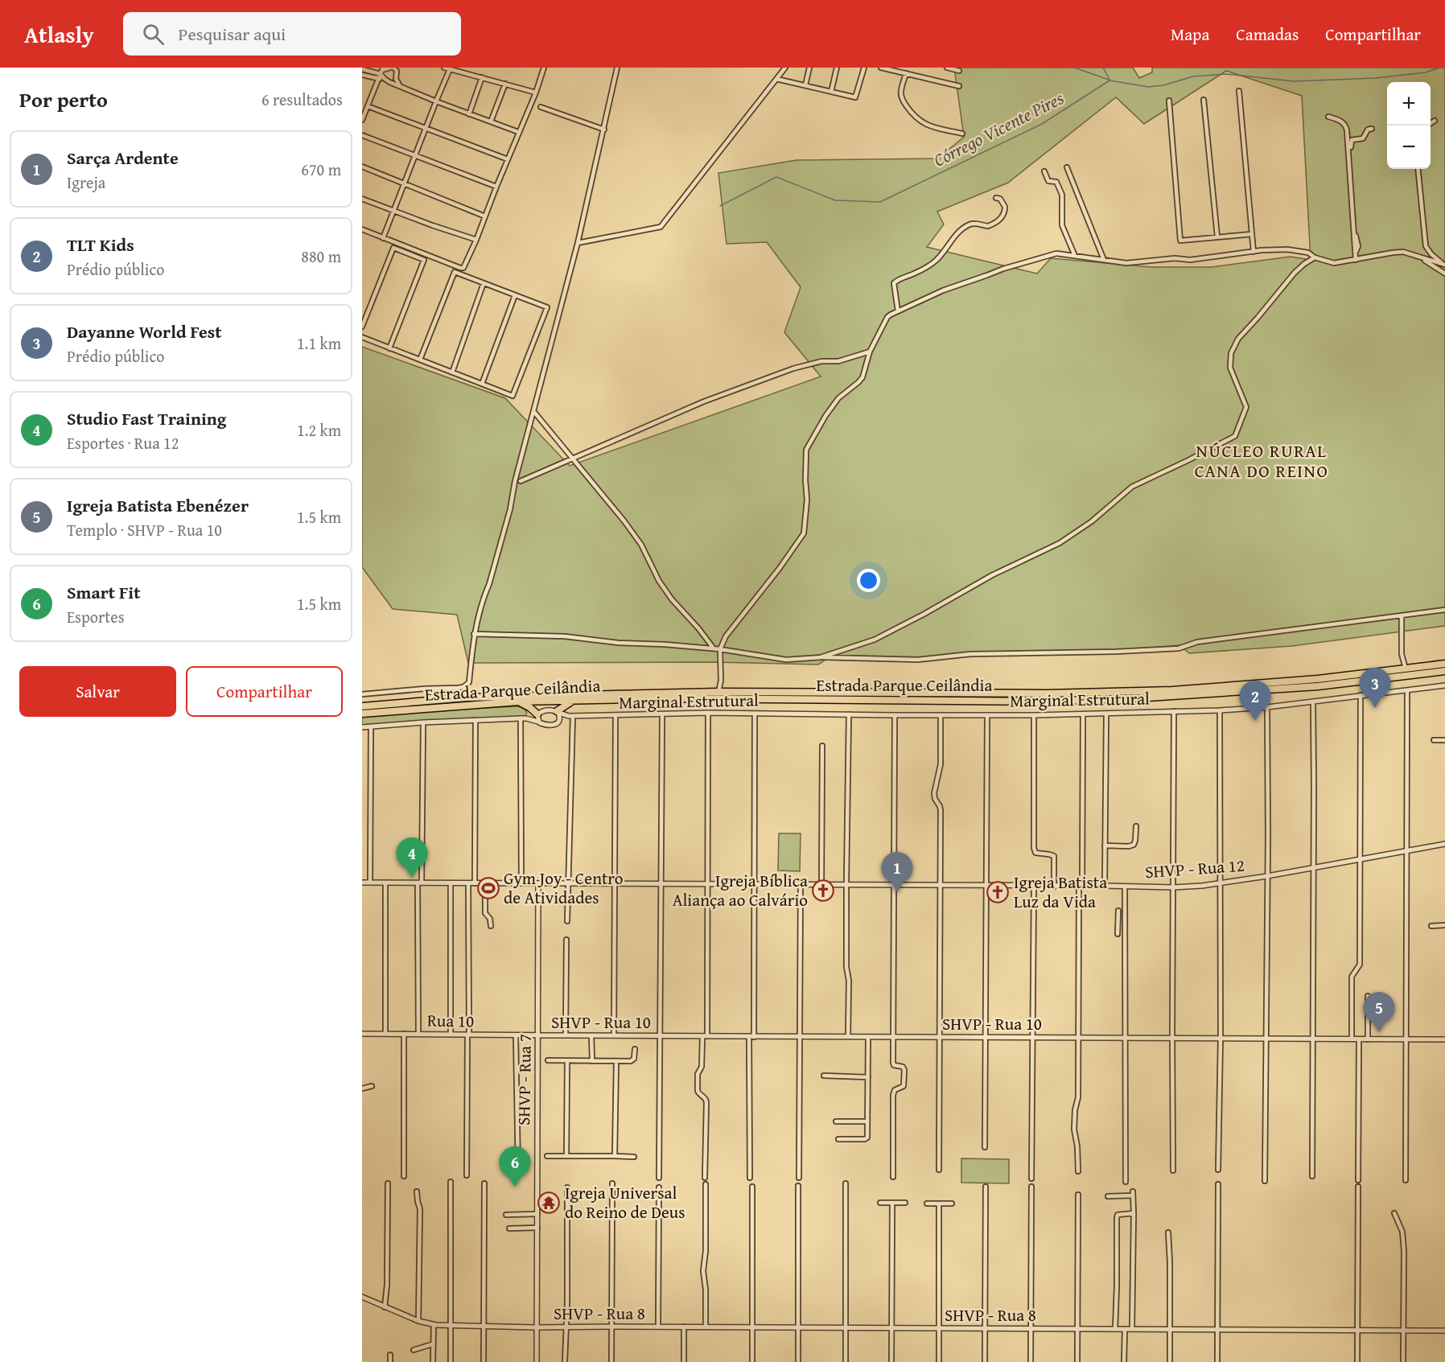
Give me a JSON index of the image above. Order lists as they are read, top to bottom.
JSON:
{
  "streets": {
    "highway": ["Estrada Parque Ceilândia"],
    "street": [
      "Marginal Estrutural",
      "SHVP - Rua 12",
      "Rua 10",
      "SHVP - Rua 10",
      "SHVP - Rua 7",
      "SHVP - Rua 8"
    ]
  },
  "crossings": [
    ["SHVP - Rua 12", "SHVP - Rua 7"],
    ["Rua 10", "SHVP - Rua 10"],
    ["Rua 10", "SHVP - Rua 7"],
    ["SHVP - Rua 10", "SHVP - Rua 7"],
    ["SHVP - Rua 7", "SHVP - Rua 8"]
  ],
  "districts": ["NÚCLEO RURAL CANA DO REINO"],
  "water": ["Córrego Vicente Pires"],
  "places": {
    "sports": ["Gym Joy - Centro de Atividades"],
    "church": ["Igreja Bíblica Aliança ao Calvário", "Igreja Batista Luz da Vida"],
    "temple": ["Igreja Universal do Reino de Deus"]
  },
  "page": {
    "header": "Atlasly",
    "search": "Pesquisar aqui",
    "nav": ["Mapa", "Camadas", "Compartilhar"],
    "heading": ["Por perto", "6 resultados"],
    "map_buttons": ["+", "−"],
    "list": [
      {
        "mark": "1",
        "name": "Sarça Ardente",
        "note": "Igreja",
        "value": "670 m"
      },
      {
        "mark": "2",
        "name": "TLT Kids",
        "note": "Prédio público",
        "value": "880 m"
      },
      {
        "mark": "3",
        "name": "Dayanne World Fest",
        "note": "Prédio público",
        "value": "1.1 km"
      },
      {
        "mark": "4",
        "name": "Studio Fast Training",
        "note": "Esportes · Rua 12",
        "value": "1.2 km"
      },
      {
        "mark": "5",
        "name": "Igreja Batista Ebenézer",
        "note": "Templo · SHVP - Rua 10",
        "value": "1.5 km"
      },
      {
        "mark": "6",
        "name": "Smart Fit",
        "note": "Esportes",
        "value": "1.5 km"
      }
    ],
    "buttons": ["Salvar", "Compartilhar"],
    "pins": [
      "3",
      "2",
      "4",
      "1",
      "5",
      "6"
    ]
  }
}
